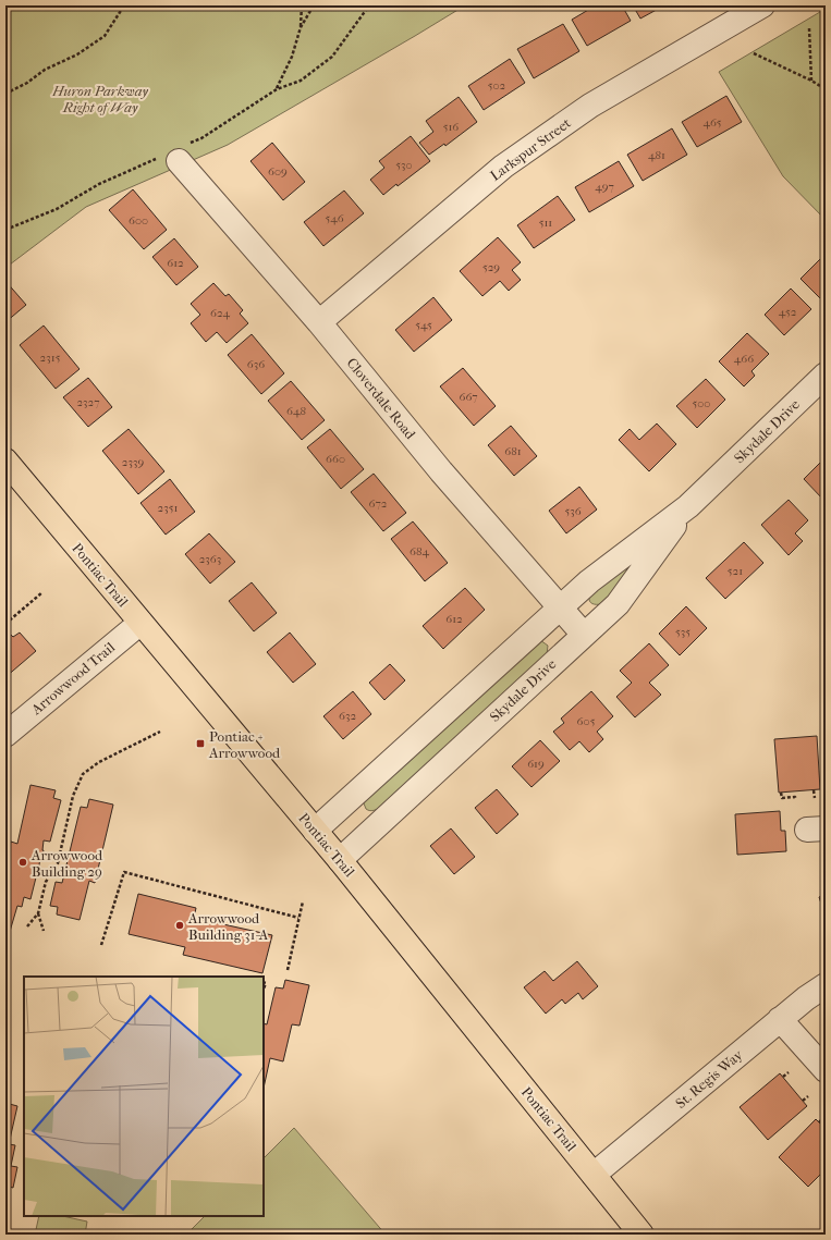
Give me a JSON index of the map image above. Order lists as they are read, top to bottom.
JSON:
{
  "streets": {
    "main road": ["Pontiac Trail"],
    "street": [
      "Larkspur Street",
      "Cloverdale Road",
      "Skydale Drive",
      "Arrowwood Trail",
      "St. Regis Way"
    ]
  },
  "crossings": [
    ["Larkspur Street", "Cloverdale Road"],
    ["Cloverdale Road", "Skydale Drive"],
    ["Skydale Drive", "Pontiac Trail"],
    ["Pontiac Trail", "Arrowwood Trail"],
    ["Pontiac Trail", "St. Regis Way"]
  ],
  "parks": ["Huron Parkway Right of Way"],
  "places": {
    "transit": ["Pontiac + Arrowwood"],
    "other": ["Arrowwood Building 29", "Arrowwood Building 31-A"]
  },
  "house_numbers": [
    "502",
    "465",
    "516",
    "481",
    "530",
    "609",
    "497",
    "546",
    "600",
    "511",
    "612",
    "529",
    "452",
    "624",
    "545",
    "2315",
    "466",
    "636",
    "667",
    "2327",
    "500",
    "648",
    "681",
    "660",
    "2339",
    "672",
    "2351",
    "536",
    "684",
    "2363",
    "521",
    "612",
    "535",
    "632",
    "605",
    "619"
  ]
}
